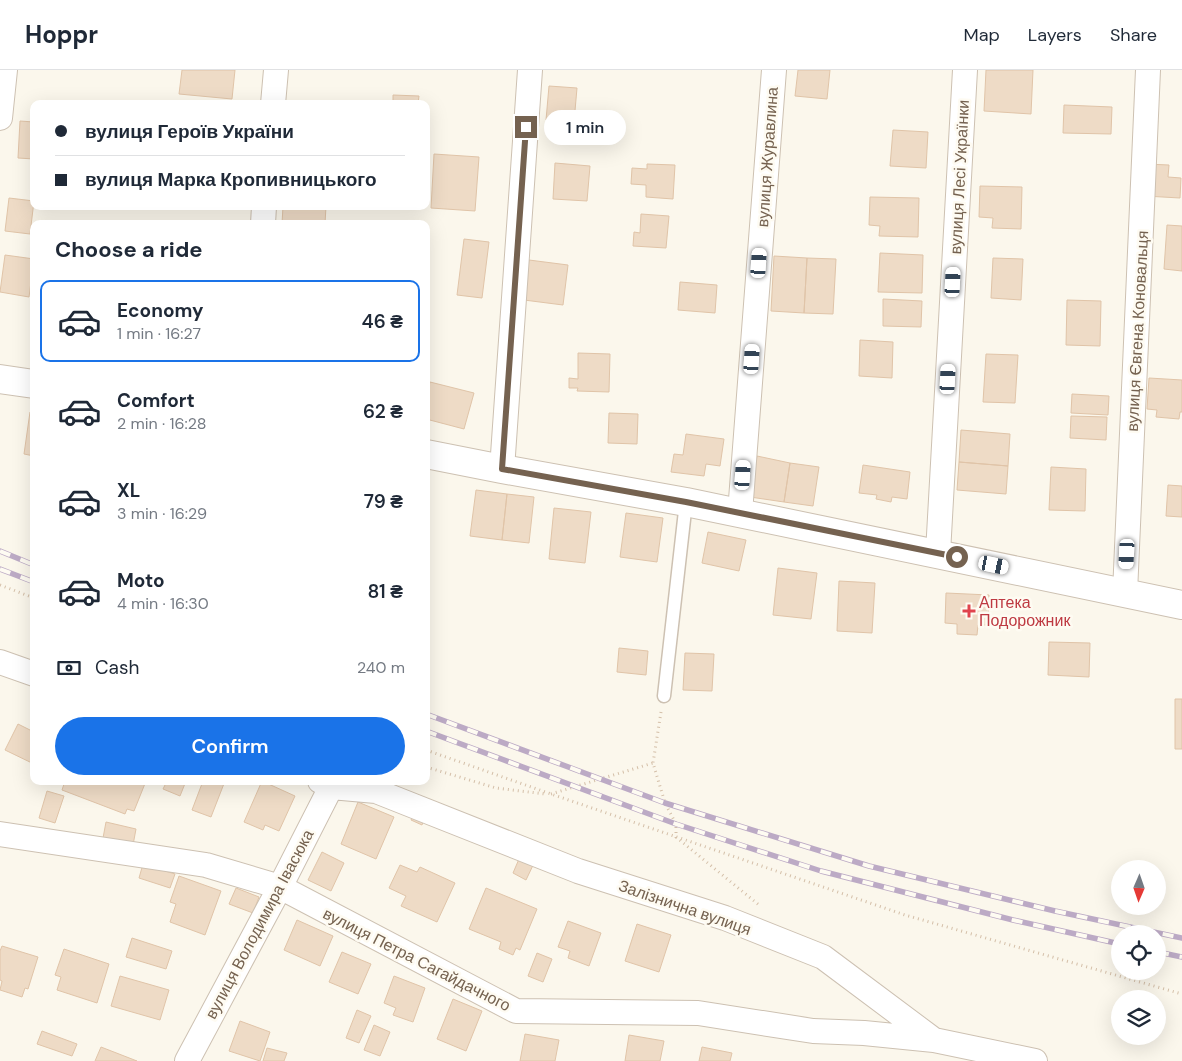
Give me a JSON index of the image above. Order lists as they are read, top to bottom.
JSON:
{
  "streets": {
    "street": [
      "вулиця Журавлина",
      "вулиця Лесі Українки",
      "вулиця Євгена Коновальця",
      "Залізнична вулиця",
      "вулиця Володимира Івасюка",
      "вулиця Петра Сагайдачного"
    ]
  },
  "crossings": [
    ["Залізнична вулиця", "вулиця Петра Сагайдачного"],
    ["вулиця Володимира Івасюка", "вулиця Петра Сагайдачного"]
  ],
  "places": {
    "health": ["Аптека Подорожник"]
  },
  "north": "bottom",
  "page": {
    "header": "Hoppr",
    "nav": ["Map", "Layers", "Share"],
    "banner": ["вулиця Героїв України", "вулиця Марка Кропивницького"],
    "bubble": "1 min",
    "heading": "Choose a ride",
    "list": [
      {
        "name": "Economy",
        "note": "1 min · 16:27",
        "value": "46 ₴"
      },
      {
        "name": "Comfort",
        "note": "2 min · 16:28",
        "value": "62 ₴"
      },
      {
        "name": "XL",
        "note": "3 min · 16:29",
        "value": "79 ₴"
      },
      {
        "name": "Moto",
        "note": "4 min · 16:30",
        "value": "81 ₴"
      }
    ],
    "pay": ["Cash", "240 m"],
    "buttons": "Confirm"
  }
}
